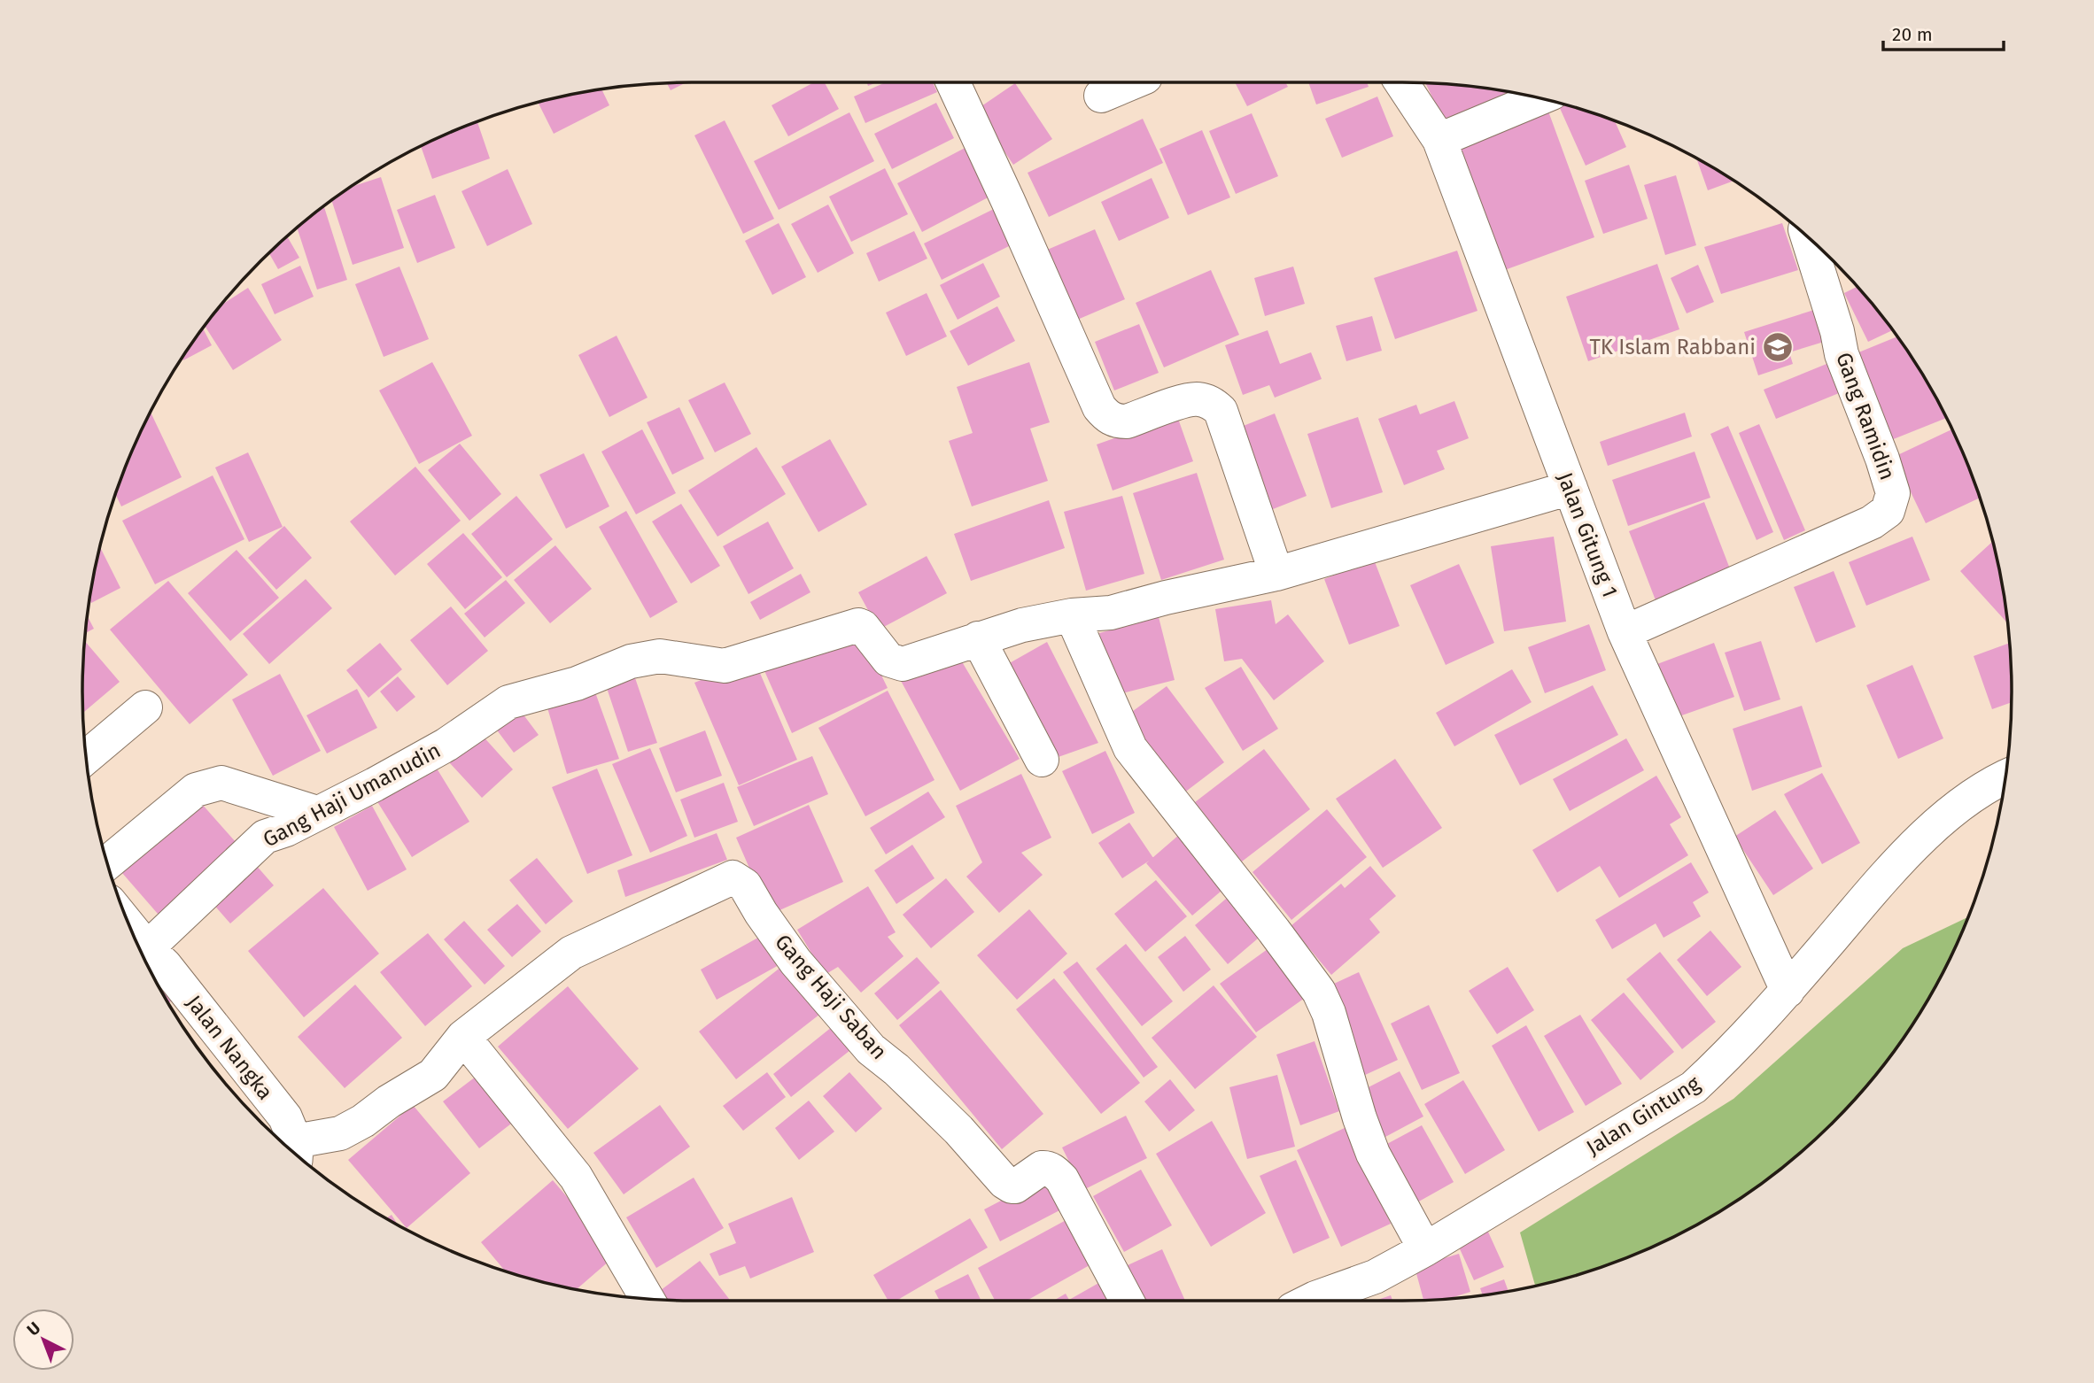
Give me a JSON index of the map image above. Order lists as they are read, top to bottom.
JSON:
{
  "streets": {
    "street": [
      "Gang Ramidin",
      "Jalan Gitung 1",
      "Gang Haji Umanudin",
      "Gang Haji Saban",
      "Jalan Nangka",
      "Jalan Gintung"
    ]
  },
  "crossings": [
    ["Gang Ramidin", "Jalan Gitung 1"],
    ["Jalan Gitung 1", "Jalan Gintung"],
    ["Gang Haji Umanudin", "Jalan Nangka"]
  ],
  "places": {
    "school or university": ["TK Islam Rabbani"]
  },
  "scale_bar": "20 m",
  "north": "top left"
}
